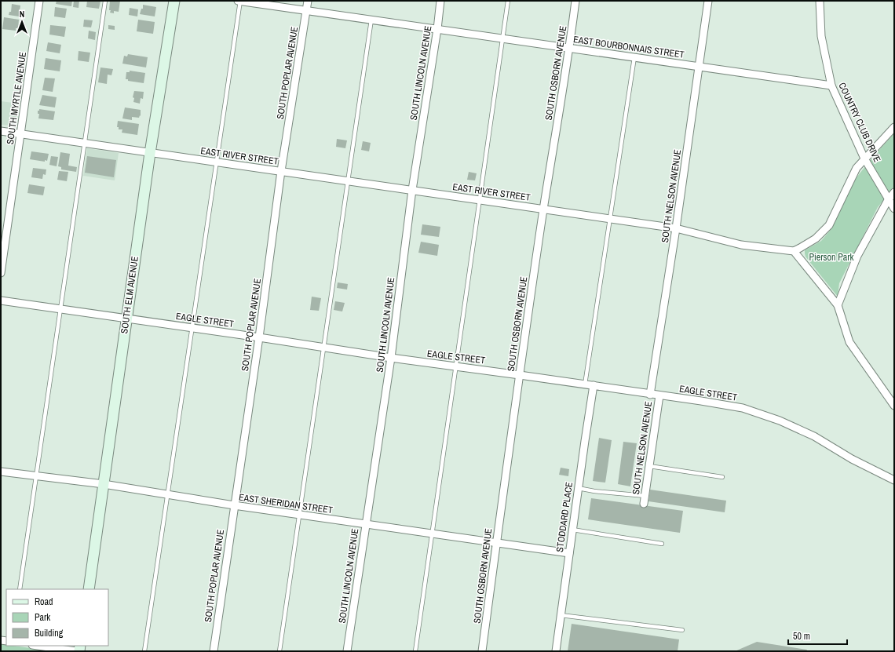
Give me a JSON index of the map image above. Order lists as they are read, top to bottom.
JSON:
{
  "streets": {
    "street": [
      "EAST BOURBONNAIS STREET",
      "SOUTH POPLAR AVENUE",
      "SOUTH LINCOLN AVENUE",
      "SOUTH OSBORN AVENUE",
      "SOUTH MYRTLE AVENUE",
      "COUNTRY CLUB DRIVE",
      "EAST RIVER STREET",
      "SOUTH NELSON AVENUE",
      "SOUTH ELM AVENUE",
      "EAGLE STREET",
      "EAST SHERIDAN STREET",
      "STODDARD PLACE"
    ]
  },
  "crossings": [
    ["EAST BOURBONNAIS STREET", "SOUTH POPLAR AVENUE"],
    ["EAST BOURBONNAIS STREET", "SOUTH LINCOLN AVENUE"],
    ["EAST BOURBONNAIS STREET", "SOUTH OSBORN AVENUE"],
    ["EAST BOURBONNAIS STREET", "COUNTRY CLUB DRIVE"],
    ["EAST BOURBONNAIS STREET", "SOUTH NELSON AVENUE"],
    ["SOUTH POPLAR AVENUE", "EAST RIVER STREET"],
    ["SOUTH POPLAR AVENUE", "EAGLE STREET"],
    ["SOUTH POPLAR AVENUE", "EAST SHERIDAN STREET"],
    ["SOUTH LINCOLN AVENUE", "EAST RIVER STREET"],
    ["SOUTH LINCOLN AVENUE", "EAGLE STREET"],
    ["SOUTH LINCOLN AVENUE", "EAST SHERIDAN STREET"],
    ["SOUTH OSBORN AVENUE", "EAST RIVER STREET"],
    ["SOUTH OSBORN AVENUE", "EAGLE STREET"],
    ["SOUTH OSBORN AVENUE", "EAST SHERIDAN STREET"],
    ["SOUTH MYRTLE AVENUE", "EAST RIVER STREET"],
    ["EAST RIVER STREET", "SOUTH NELSON AVENUE"],
    ["EAST RIVER STREET", "SOUTH ELM AVENUE"],
    ["SOUTH NELSON AVENUE", "EAGLE STREET"],
    ["SOUTH ELM AVENUE", "EAGLE STREET"],
    ["SOUTH ELM AVENUE", "EAST SHERIDAN STREET"],
    ["EAGLE STREET", "STODDARD PLACE"],
    ["EAST SHERIDAN STREET", "STODDARD PLACE"]
  ],
  "parks": ["Pierson Park"],
  "legend": ["Road", "Park", "Building"],
  "scale_bar": "50 m",
  "north": "top"
}
